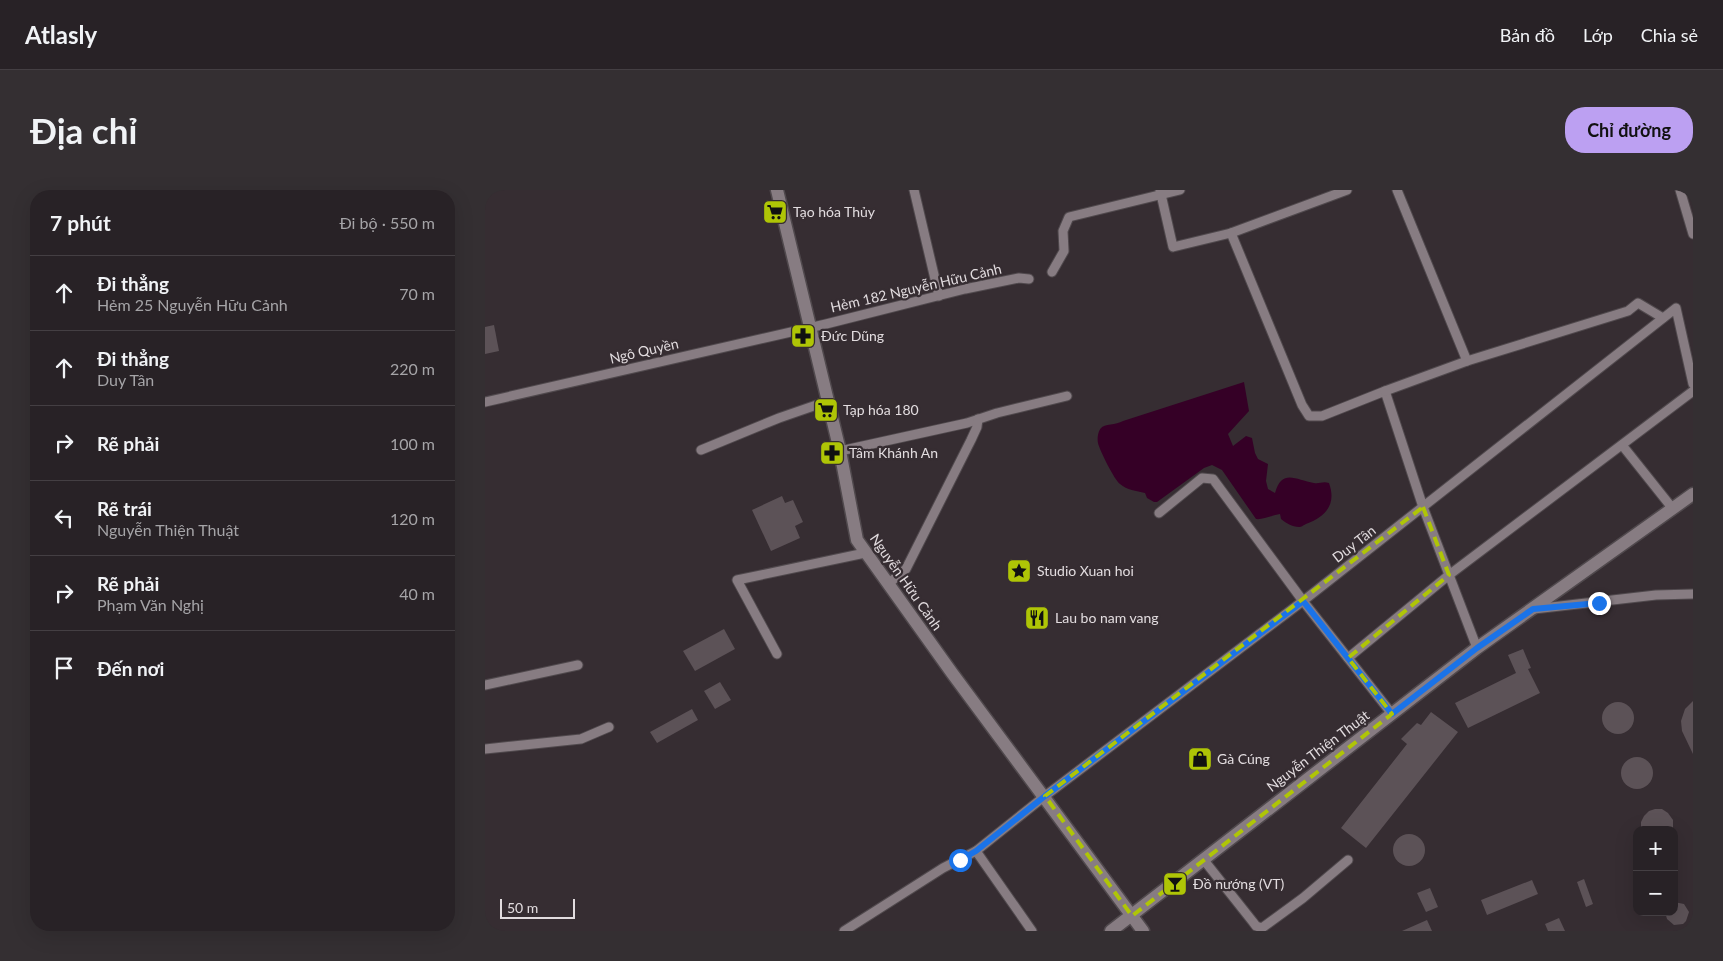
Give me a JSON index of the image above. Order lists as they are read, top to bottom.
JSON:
{
  "streets": {
    "street": [
      "Hẻm 182 Nguyễn Hữu Cảnh",
      "Ngô Quyền",
      "Duy Tân",
      "Nguyễn Hữu Cảnh",
      "Nguyễn Thiện Thuật"
    ]
  },
  "crossings": [
    ["Hẻm 182 Nguyễn Hữu Cảnh", "Ngô Quyền"],
    ["Hẻm 182 Nguyễn Hữu Cảnh", "Nguyễn Hữu Cảnh"],
    ["Ngô Quyền", "Nguyễn Hữu Cảnh"],
    ["Duy Tân", "Nguyễn Hữu Cảnh"],
    ["Nguyễn Hữu Cảnh", "Nguyễn Thiện Thuật"]
  ],
  "places": {
    "supermarket": ["Tạo hóa Thủy", "Tạp hóa 180"],
    "pharmacy": ["Đức Dũng", "Tâm Khánh An"],
    "place": ["Studio Xuan hoi"],
    "restaurant": ["Lau bo nam vang"],
    "shop": ["Gà Cúng"],
    "bar": ["Đồ nướng (VT)"]
  },
  "scale_bar": "50 m",
  "page": {
    "header": "Atlasly",
    "nav": ["Bản đồ", "Lớp", "Chia sẻ"],
    "buttons": "Chỉ đường",
    "title": "Địa chỉ",
    "heading": ["7 phút", "Đi bộ · 550 m"],
    "list": [
      ["Đi thẳng", "Hẻm 25 Nguyễn Hữu Cảnh", "70 m"],
      ["Đi thẳng", "Duy Tân", "220 m"],
      ["Rẽ phải", "100 m"],
      ["Rẽ trái", "Nguyễn Thiện Thuật", "120 m"],
      ["Rẽ phải", "Phạm Văn Nghị", "40 m"],
      "Đến nơi"
    ],
    "map_buttons": ["+", "−"],
    "scale": "50 m"
  }
}
